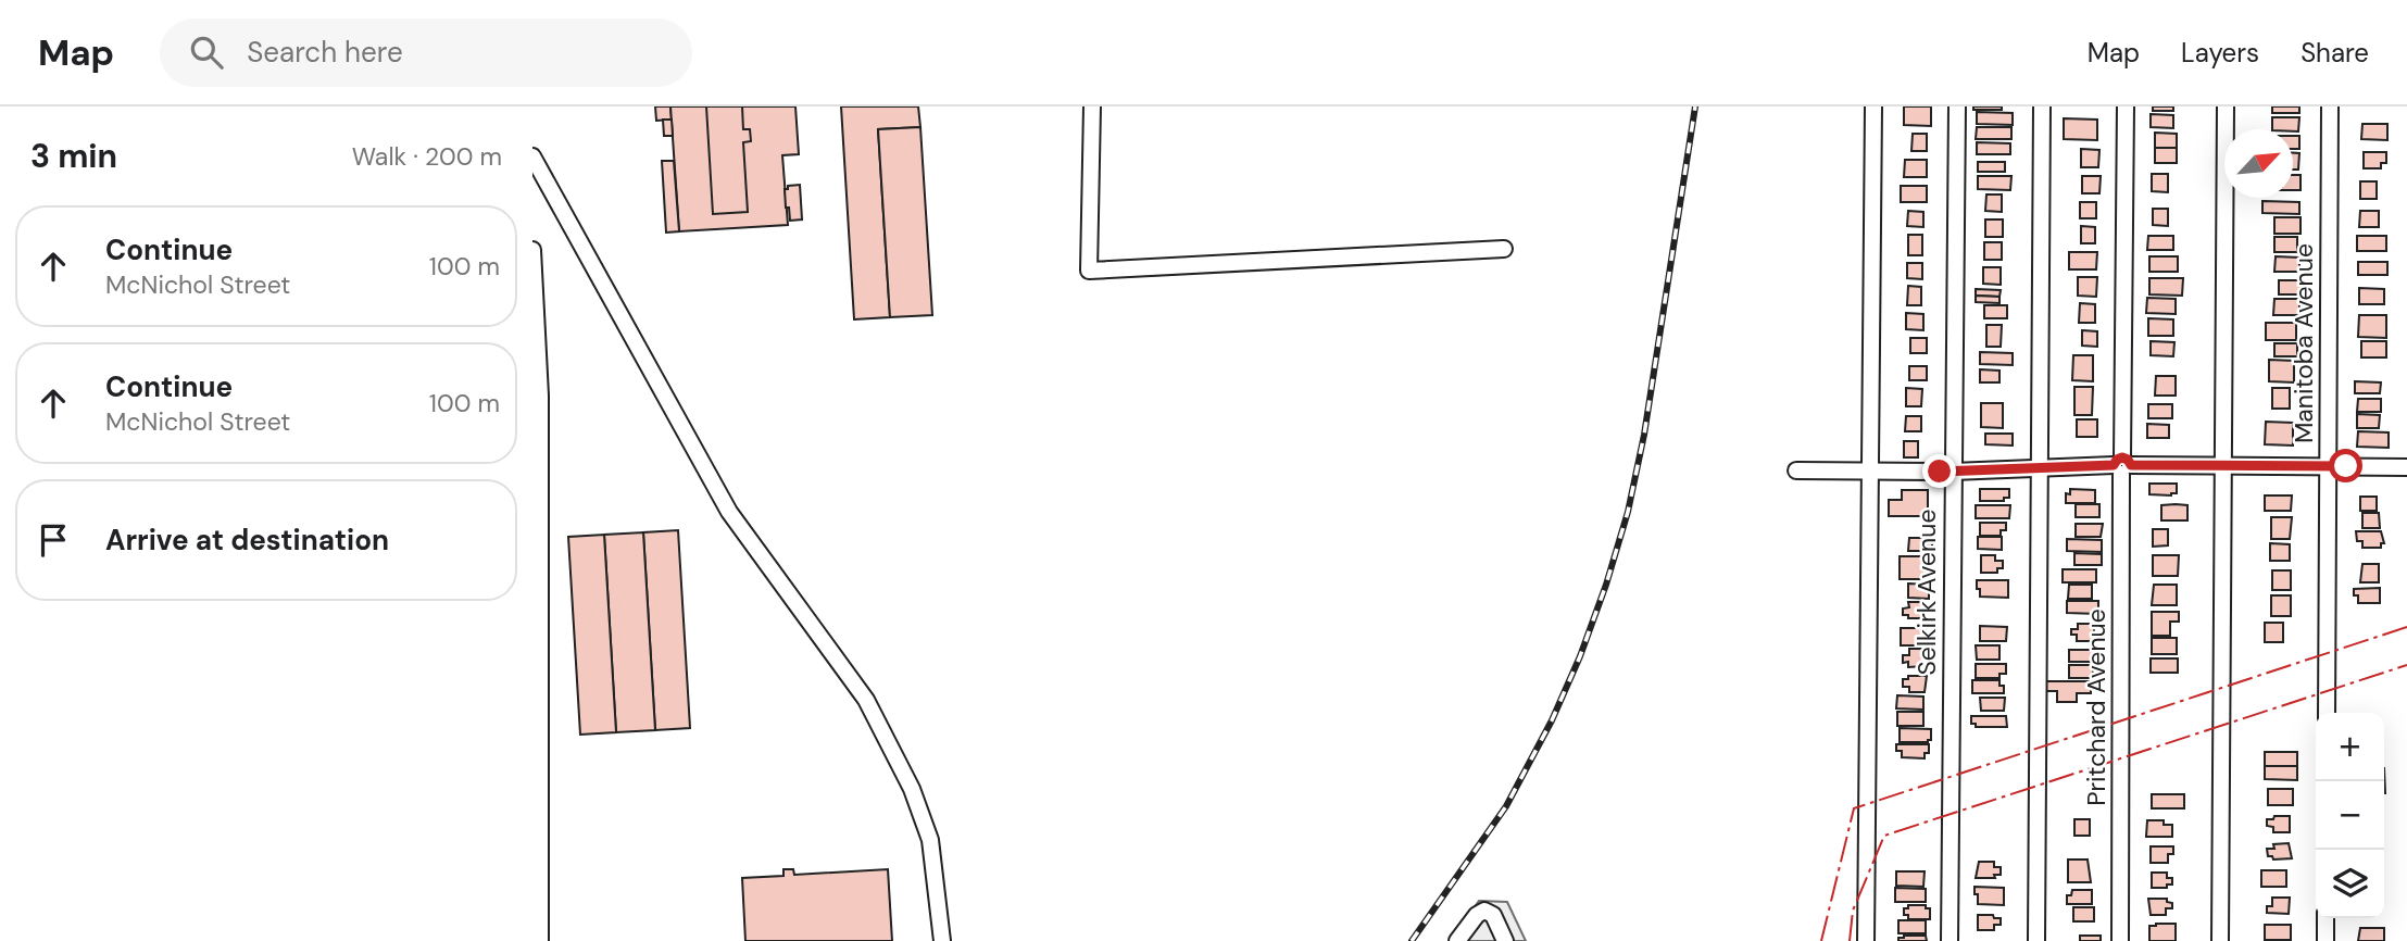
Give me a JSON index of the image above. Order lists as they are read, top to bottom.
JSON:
{
  "streets": {
    "street": ["Manitoba Avenue", "Selkirk Avenue", "Pritchard Avenue"]
  },
  "north": "top right",
  "page": {
    "header": "Map",
    "search": "Search here",
    "nav": ["Map", "Layers", "Share"],
    "heading": ["3 min", "Walk · 200 m"],
    "list": [
      ["Continue", "McNichol Street", "100 m"],
      ["Continue", "McNichol Street", "100 m"],
      "Arrive at destination"
    ],
    "map_buttons": ["+", "−"]
  }
}
